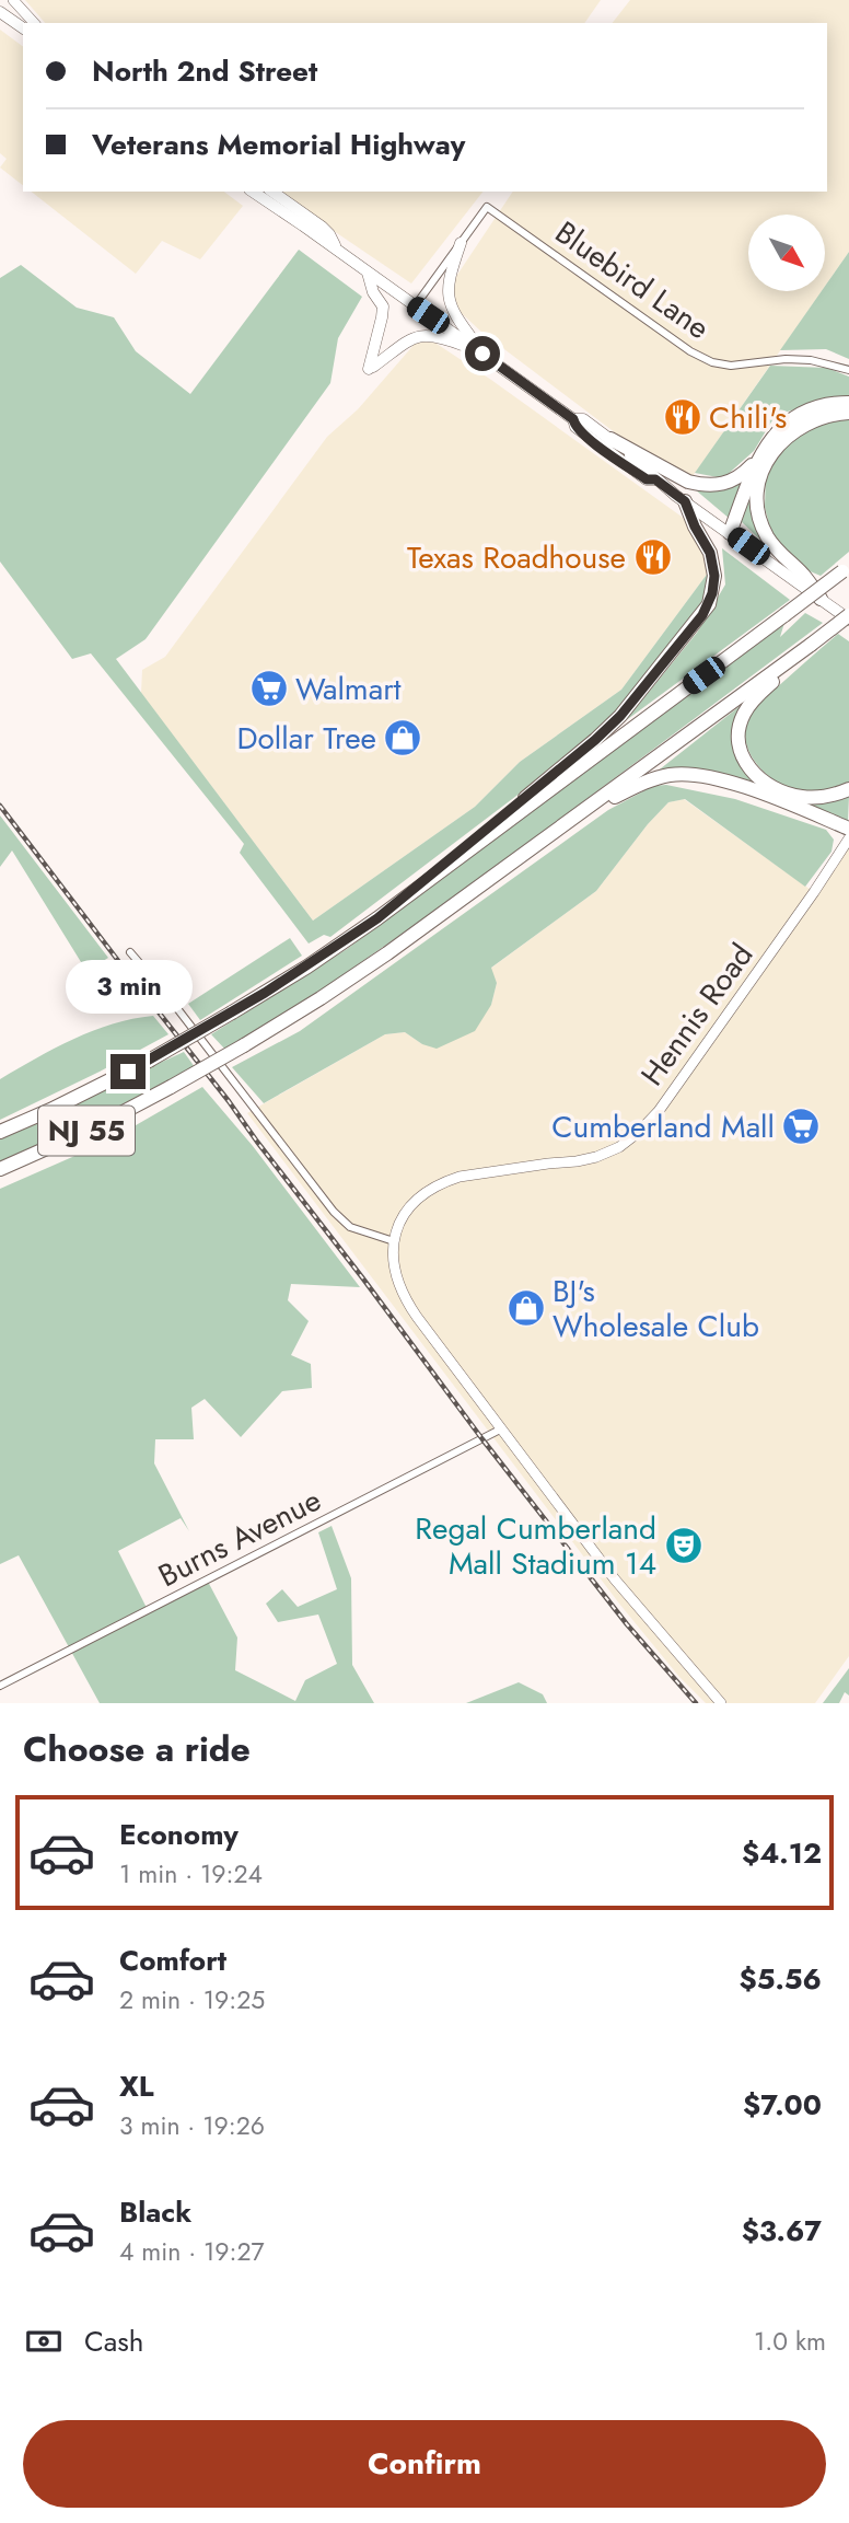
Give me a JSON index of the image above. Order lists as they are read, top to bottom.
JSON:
{
  "streets": {
    "highway": ["NJ 55"],
    "street": ["Bluebird Lane", "Hennis Road", "Burns Avenue"]
  },
  "places": {
    "restaurant": ["Chili's", "Texas Roadhouse"],
    "supermarket": ["Walmart", "Cumberland Mall"],
    "shop": ["Dollar Tree", "BJ's Wholesale Club"],
    "theatre": ["Regal Cumberland Mall Stadium 14"]
  },
  "north": "bottom right",
  "page": {
    "banner": ["North 2nd Street", "Veterans Memorial Highway"],
    "bubble": "3 min",
    "heading": "Choose a ride",
    "list": [
      {
        "name": "Economy",
        "note": "1 min · 19:24",
        "value": "$4.12"
      },
      {
        "name": "Comfort",
        "note": "2 min · 19:25",
        "value": "$5.56"
      },
      {
        "name": "XL",
        "note": "3 min · 19:26",
        "value": "$7.00"
      },
      {
        "name": "Black",
        "note": "4 min · 19:27",
        "value": "$3.67"
      }
    ],
    "pay": ["Cash", "1.0 km"],
    "buttons": "Confirm"
  }
}
